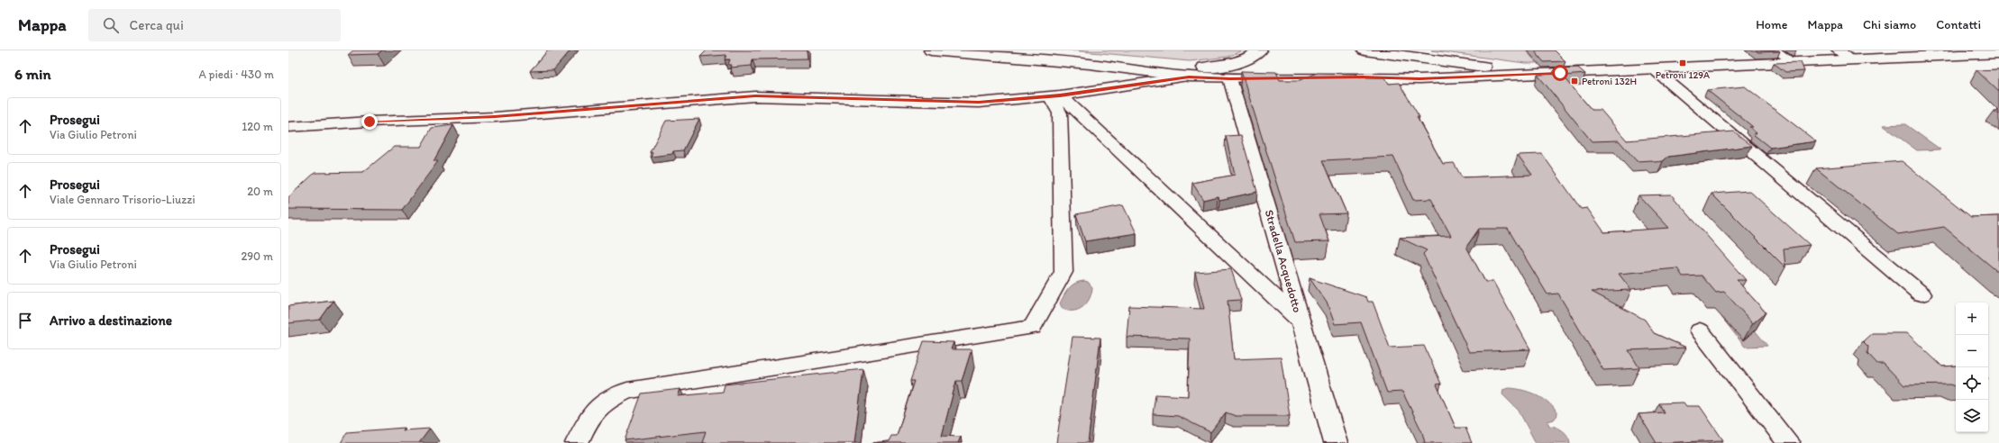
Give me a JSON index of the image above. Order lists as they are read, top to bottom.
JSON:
{
  "streets": {
    "street": ["Stradella Acquedotto"]
  },
  "places": {
    "transit": ["Petroni 129A", "Petroni 132H"]
  },
  "page": {
    "header": "Mappa",
    "search": "Cerca qui",
    "nav": [
      "Home",
      "Mappa",
      "Chi siamo",
      "Contatti"
    ],
    "heading": ["6 min", "A piedi · 430 m"],
    "list": [
      ["Prosegui", "Via Giulio Petroni", "120 m"],
      ["Prosegui", "Viale Gennaro Trisorio-Liuzzi", "20 m"],
      ["Prosegui", "Via Giulio Petroni", "290 m"],
      "Arrivo a destinazione"
    ],
    "map_buttons": ["+", "−"]
  }
}
